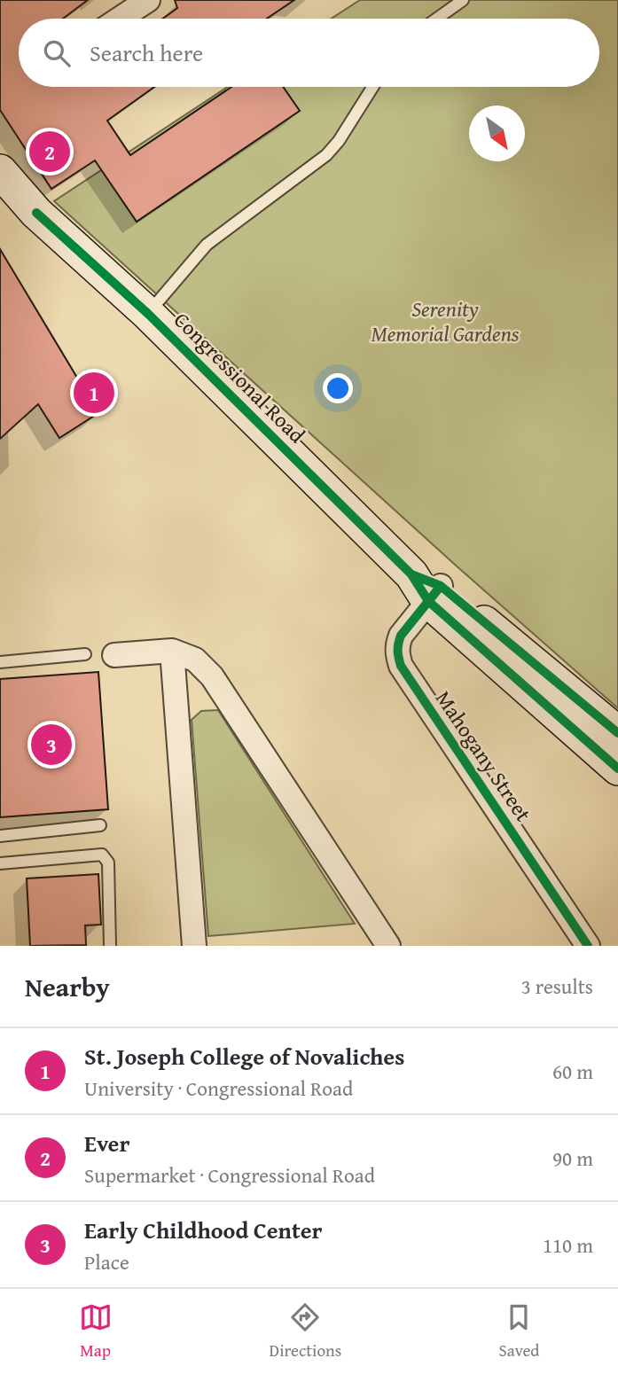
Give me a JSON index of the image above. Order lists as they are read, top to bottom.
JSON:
{
  "streets": {
    "main road": ["Congressional Road"],
    "street": ["Mahogany Street"]
  },
  "crossings": [
    ["Congressional Road", "Mahogany Street"]
  ],
  "parks": ["Serenity Memorial Gardens"],
  "north": "bottom right",
  "page": {
    "search": "Search here",
    "pins": ["2", "1", "3"],
    "heading": ["Nearby", "3 results"],
    "list": [
      {
        "mark": "1",
        "name": "St. Joseph College of Novaliches",
        "note": "University · Congressional Road",
        "value": "60 m"
      },
      {
        "mark": "2",
        "name": "Ever",
        "note": "Supermarket · Congressional Road",
        "value": "90 m"
      },
      {
        "mark": "3",
        "name": "Early Childhood Center",
        "note": "Place",
        "value": "110 m"
      }
    ],
    "nav": ["Map", "Directions", "Saved"]
  }
}
